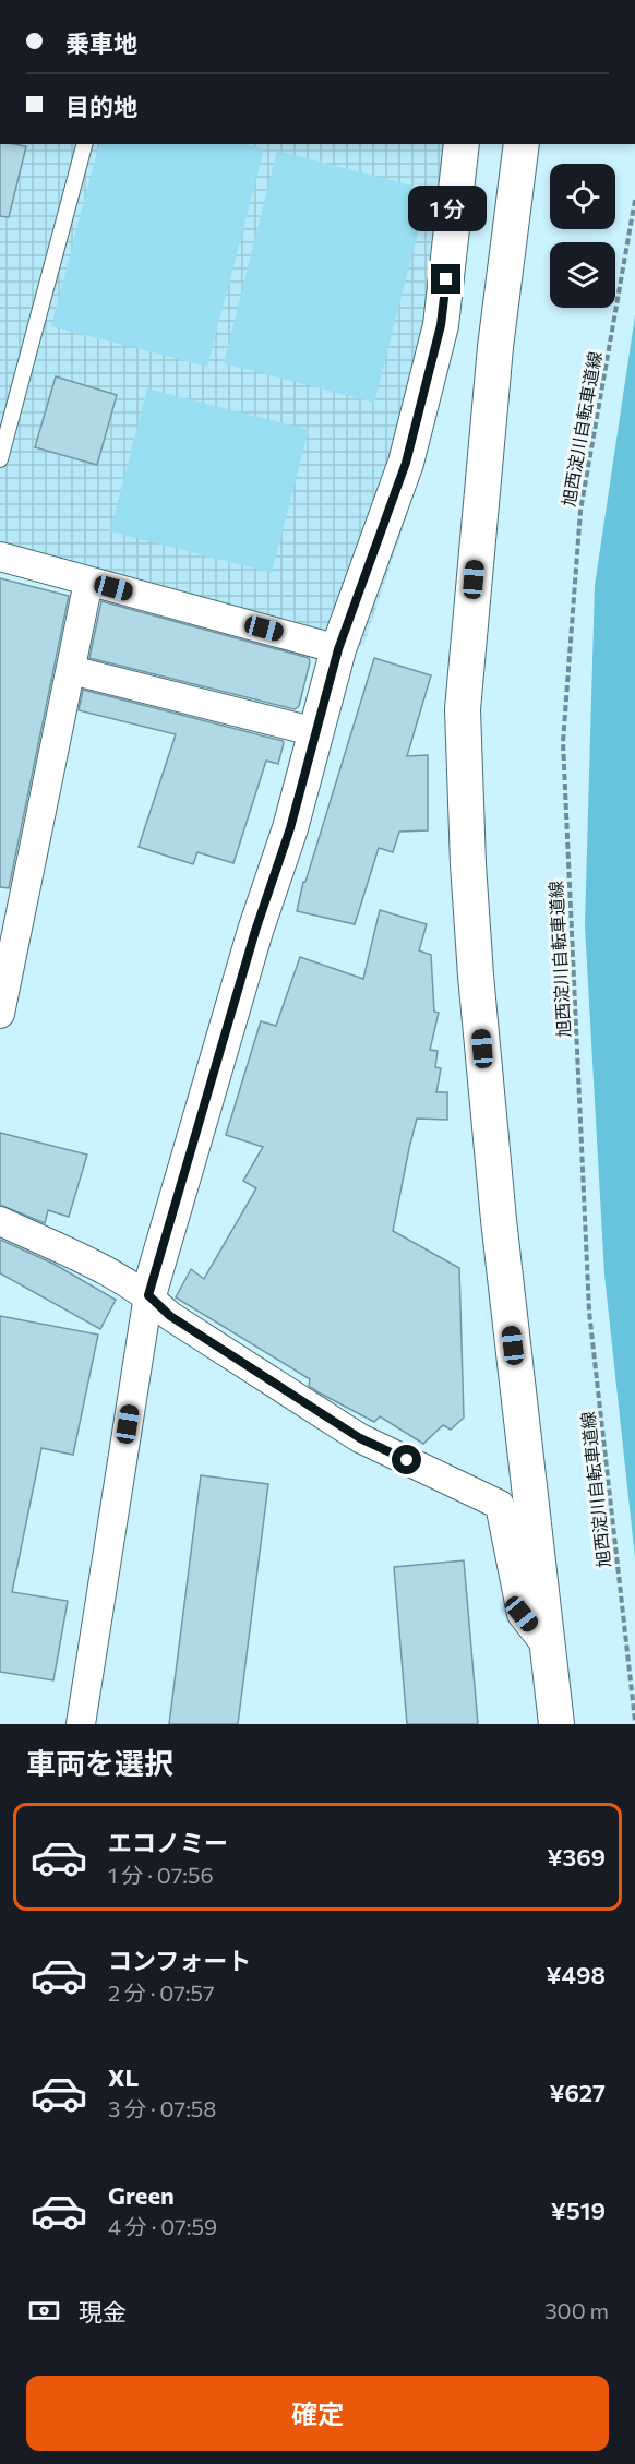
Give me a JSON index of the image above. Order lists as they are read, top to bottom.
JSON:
{
  "streets": {
    "path": ["旭西淀川自転車道線"]
  },
  "page": {
    "banner": ["乗車地", "目的地"],
    "bubble": "1 分",
    "heading": "車両を選択",
    "list": [
      {
        "name": "エコノミー",
        "note": "1 分 · 07:56",
        "value": "¥369"
      },
      {
        "name": "コンフォート",
        "note": "2 分 · 07:57",
        "value": "¥498"
      },
      {
        "name": "XL",
        "note": "3 分 · 07:58",
        "value": "¥627"
      },
      {
        "name": "Green",
        "note": "4 分 · 07:59",
        "value": "¥519"
      }
    ],
    "pay": ["現金", "300 m"],
    "buttons": "確定"
  }
}
